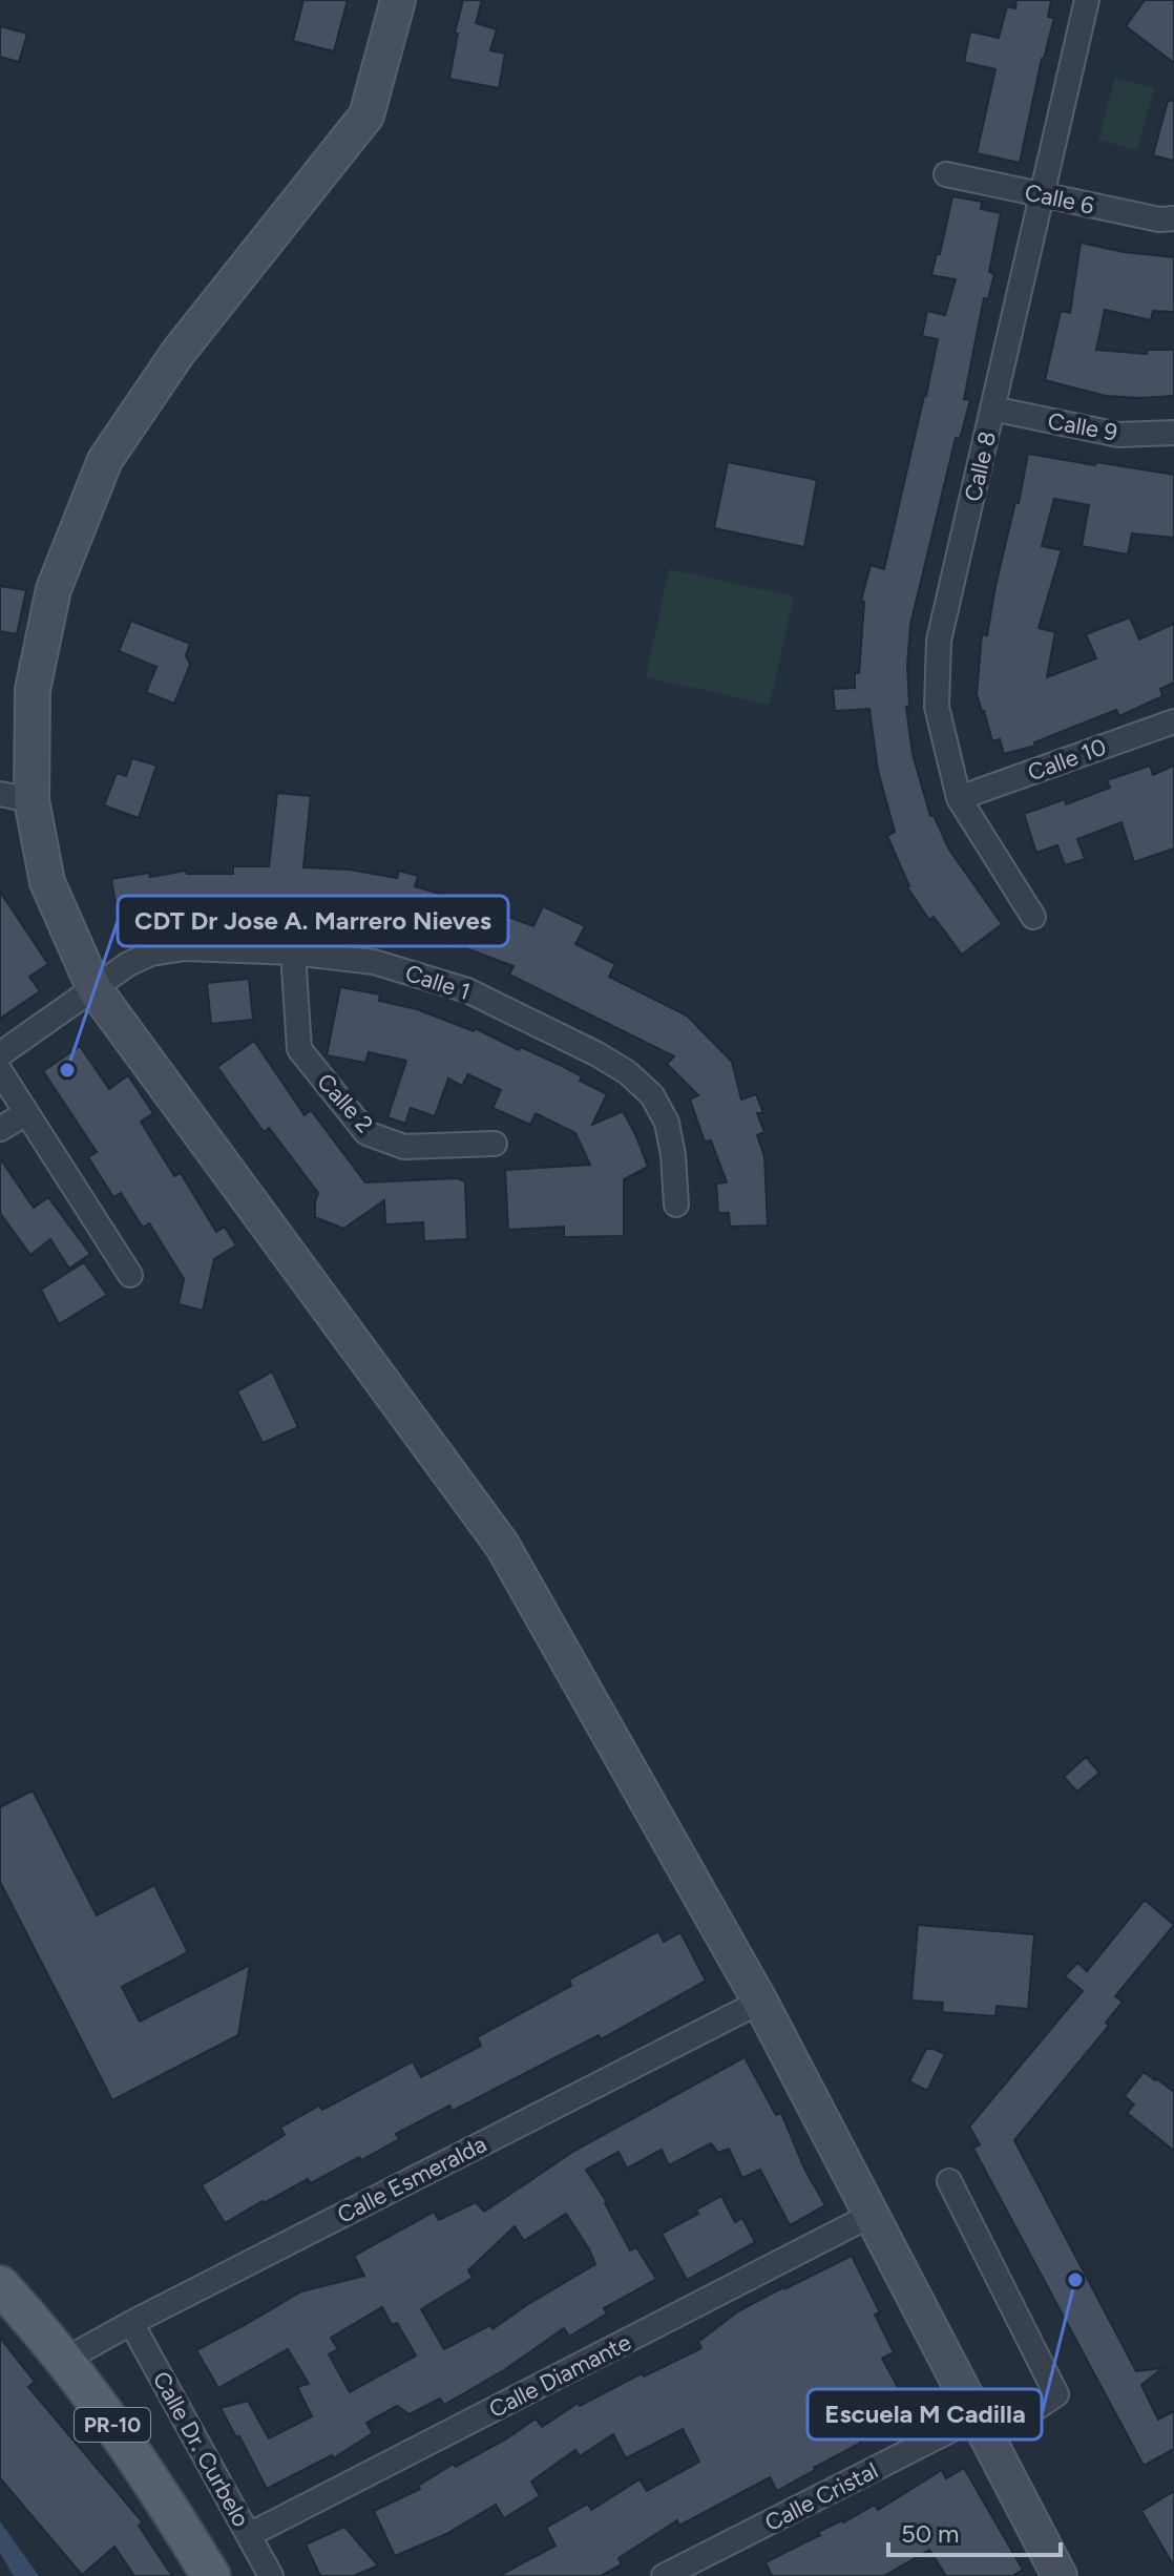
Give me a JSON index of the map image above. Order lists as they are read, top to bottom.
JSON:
{
  "streets": {
    "main road": ["PR-10"],
    "street": [
      "Calle 6",
      "Calle 9",
      "Calle 8",
      "Calle 10",
      "Calle 1",
      "Calle 2",
      "Calle Esmeralda",
      "Calle Diamante",
      "Calle Dr. Curbelo",
      "Calle Cristal"
    ]
  },
  "crossings": [
    ["Calle 6", "Calle 8"],
    ["Calle 9", "Calle 8"],
    ["Calle 8", "Calle 10"],
    ["Calle 1", "Calle 2"],
    ["Calle Esmeralda", "PR-10"],
    ["Calle Esmeralda", "Calle Dr. Curbelo"],
    ["Calle Diamante", "Calle Dr. Curbelo"]
  ],
  "places": ["CDT Dr Jose A. Marrero Nieves", "Escuela M Cadilla"],
  "scale_bar": "50 m"
}
